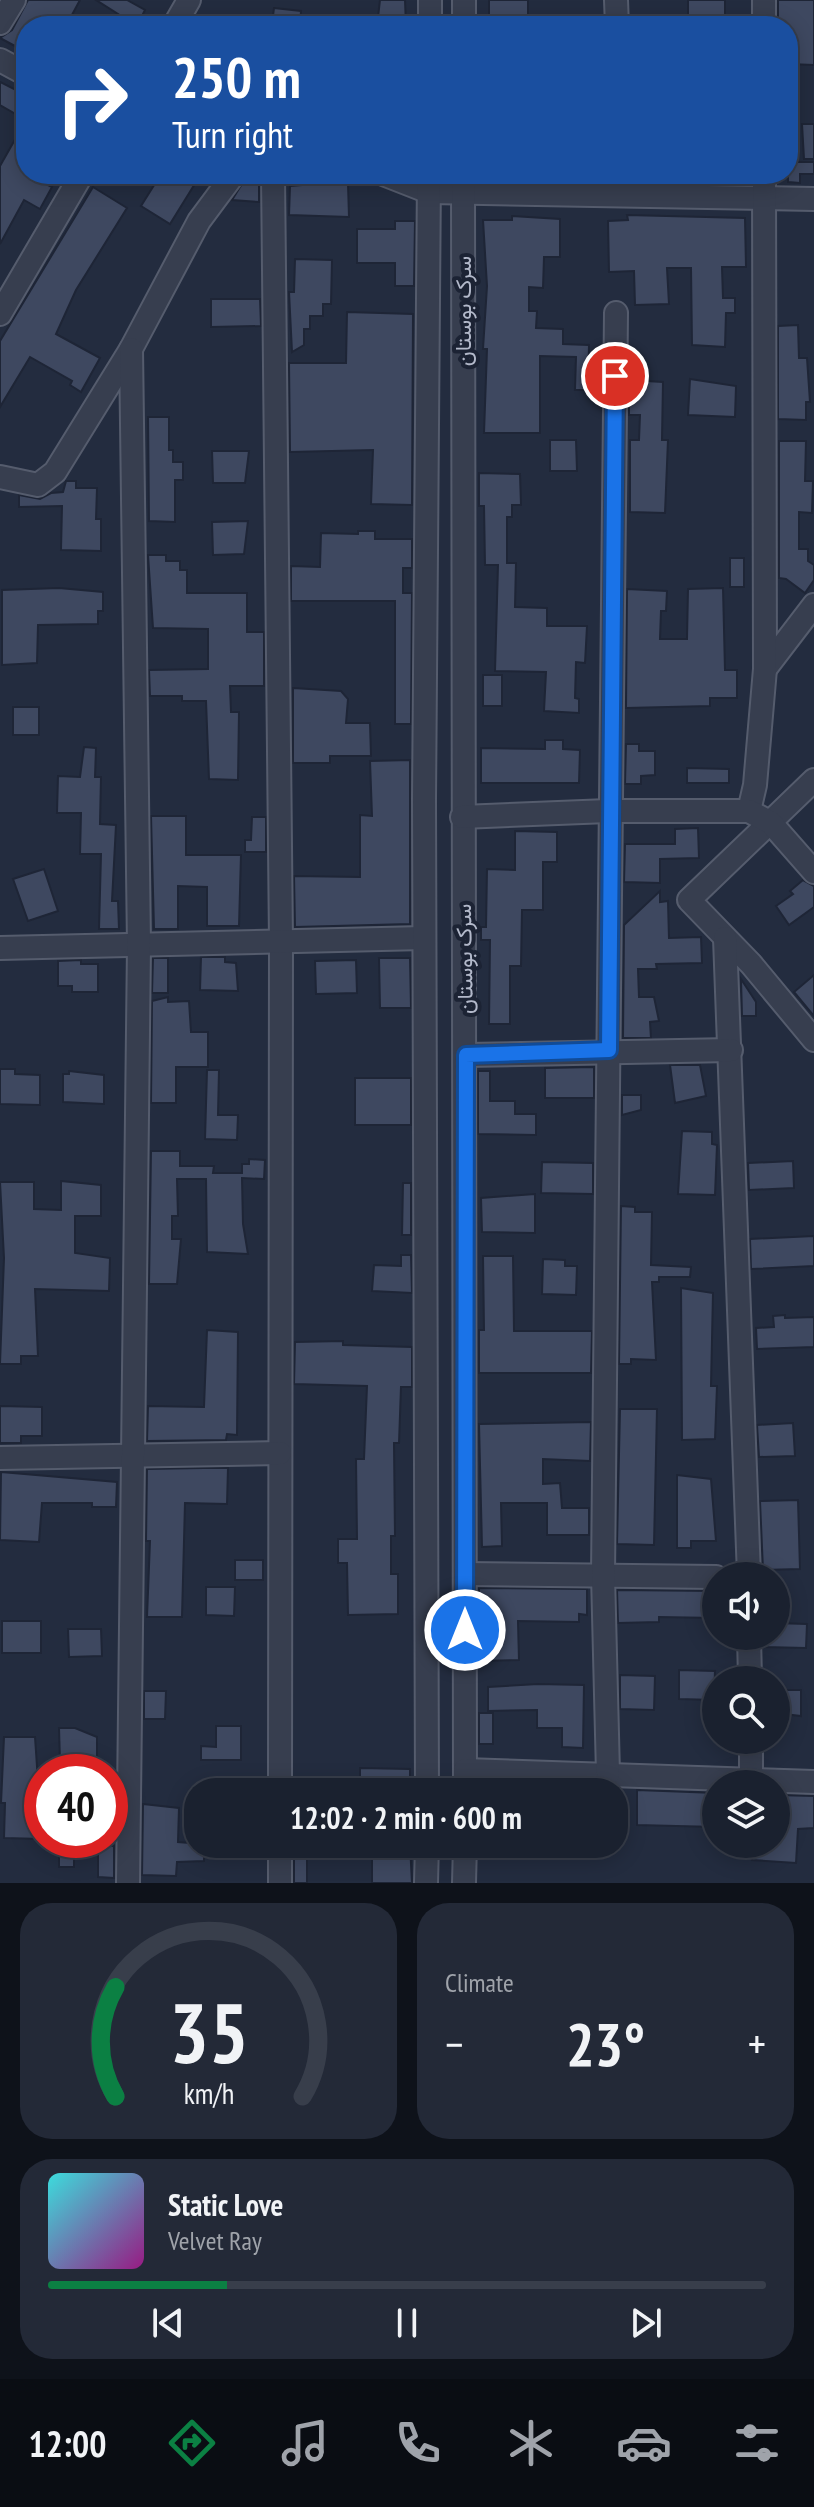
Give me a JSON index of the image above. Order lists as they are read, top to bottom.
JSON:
{
  "streets": {
    "street": ["سرک بوستان"]
  },
  "page": {
    "turn": ["250 m", "Turn right"],
    "limit": "40",
    "trip": "12:02 · 2 min · 600 m",
    "tile": "Climate",
    "heat": ["−", "23°", "+"],
    "song": ["Static Love", "Velvet Ray"],
    "tabs": "12:00",
    "gauge": ["35", "km/h"]
  }
}
